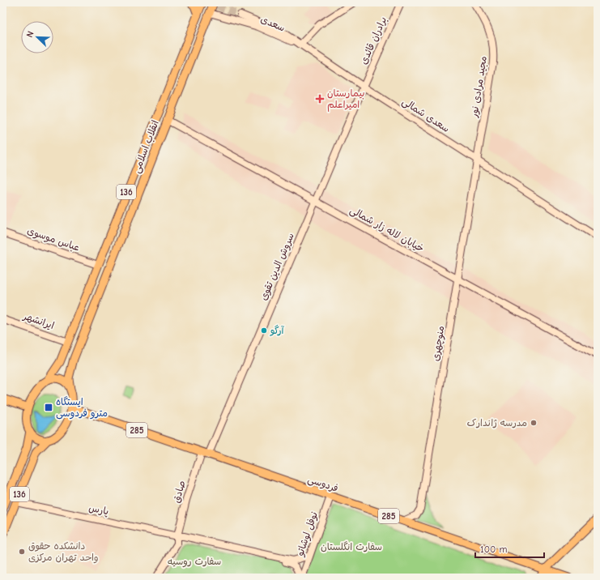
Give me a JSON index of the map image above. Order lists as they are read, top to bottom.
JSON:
{
  "streets": {
    "main road": [
      "سعدی",
      "برادران قائدی",
      "مجید مرادی نور",
      "سعدی شمالی",
      "انقلاب اسلامی",
      "136",
      "خیابان لاله زار شمالی",
      "عباس موسوی",
      "سروش الدین تقوی",
      "ایرانشهر",
      "منوچهری",
      "285",
      "فردوسی",
      "صادق",
      "پارس",
      "نوفل لوشاتو"
    ]
  },
  "crossings": [
    ["سعدی", "سعدی شمالی"],
    ["سعدی", "انقلاب اسلامی"],
    ["برادران قائدی", "سعدی شمالی"],
    ["برادران قائدی", "سروش الدین تقوی"],
    ["مجید مرادی نور", "سعدی شمالی"],
    ["مجید مرادی نور", "منوچهری"],
    ["سعدی شمالی", "سروش الدین تقوی"],
    ["سعدی شمالی", "منوچهری"],
    ["انقلاب اسلامی", "136"],
    ["انقلاب اسلامی", "خیابان لاله زار شمالی"],
    ["انقلاب اسلامی", "عباس موسوی"],
    ["انقلاب اسلامی", "ایرانشهر"],
    ["انقلاب اسلامی", "فردوسی"],
    ["136", "فردوسی"],
    ["136", "پارس"],
    ["خیابان لاله زار شمالی", "سروش الدین تقوی"],
    ["خیابان لاله زار شمالی", "منوچهری"],
    ["سروش الدین تقوی", "فردوسی"],
    ["سروش الدین تقوی", "صادق"],
    ["منوچهری", "فردوسی"],
    ["فردوسی", "صادق"],
    ["فردوسی", "نوفل لوشاتو"],
    ["صادق", "پارس"],
    ["پارس", "نوفل لوشاتو"]
  ],
  "parks": ["سفارت انگلستان", "سفارت روسیه"],
  "places": {
    "health": ["بیمارستان امیراعلم"],
    "other": ["آرگو", "مدرسه ژاندارک", "دانشکده حقوق واحد تهران مرکزی"],
    "transit": ["ایستگاه مترو فردوسی"]
  },
  "scale_bar": "100 m",
  "north": "top left"
}
